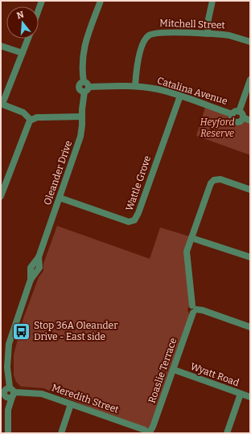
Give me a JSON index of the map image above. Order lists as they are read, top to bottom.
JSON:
{
  "streets": {
    "street": [
      "Mitchell Street",
      "Catalina Avenue",
      "Oleander Drive",
      "Wattle Grove",
      "Roaslie Terrace",
      "Wyatt Road",
      "Meredith Street"
    ]
  },
  "crossings": [
    ["Mitchell Street", "Catalina Avenue"],
    ["Catalina Avenue", "Oleander Drive"],
    ["Catalina Avenue", "Wattle Grove"],
    ["Oleander Drive", "Wattle Grove"],
    ["Oleander Drive", "Meredith Street"],
    ["Roaslie Terrace", "Wyatt Road"],
    ["Roaslie Terrace", "Meredith Street"]
  ],
  "parks": ["Heyford Reserve"],
  "places": {
    "bus stop": ["Stop 36A Oleander Drive - East side"]
  },
  "north": "top"
}
